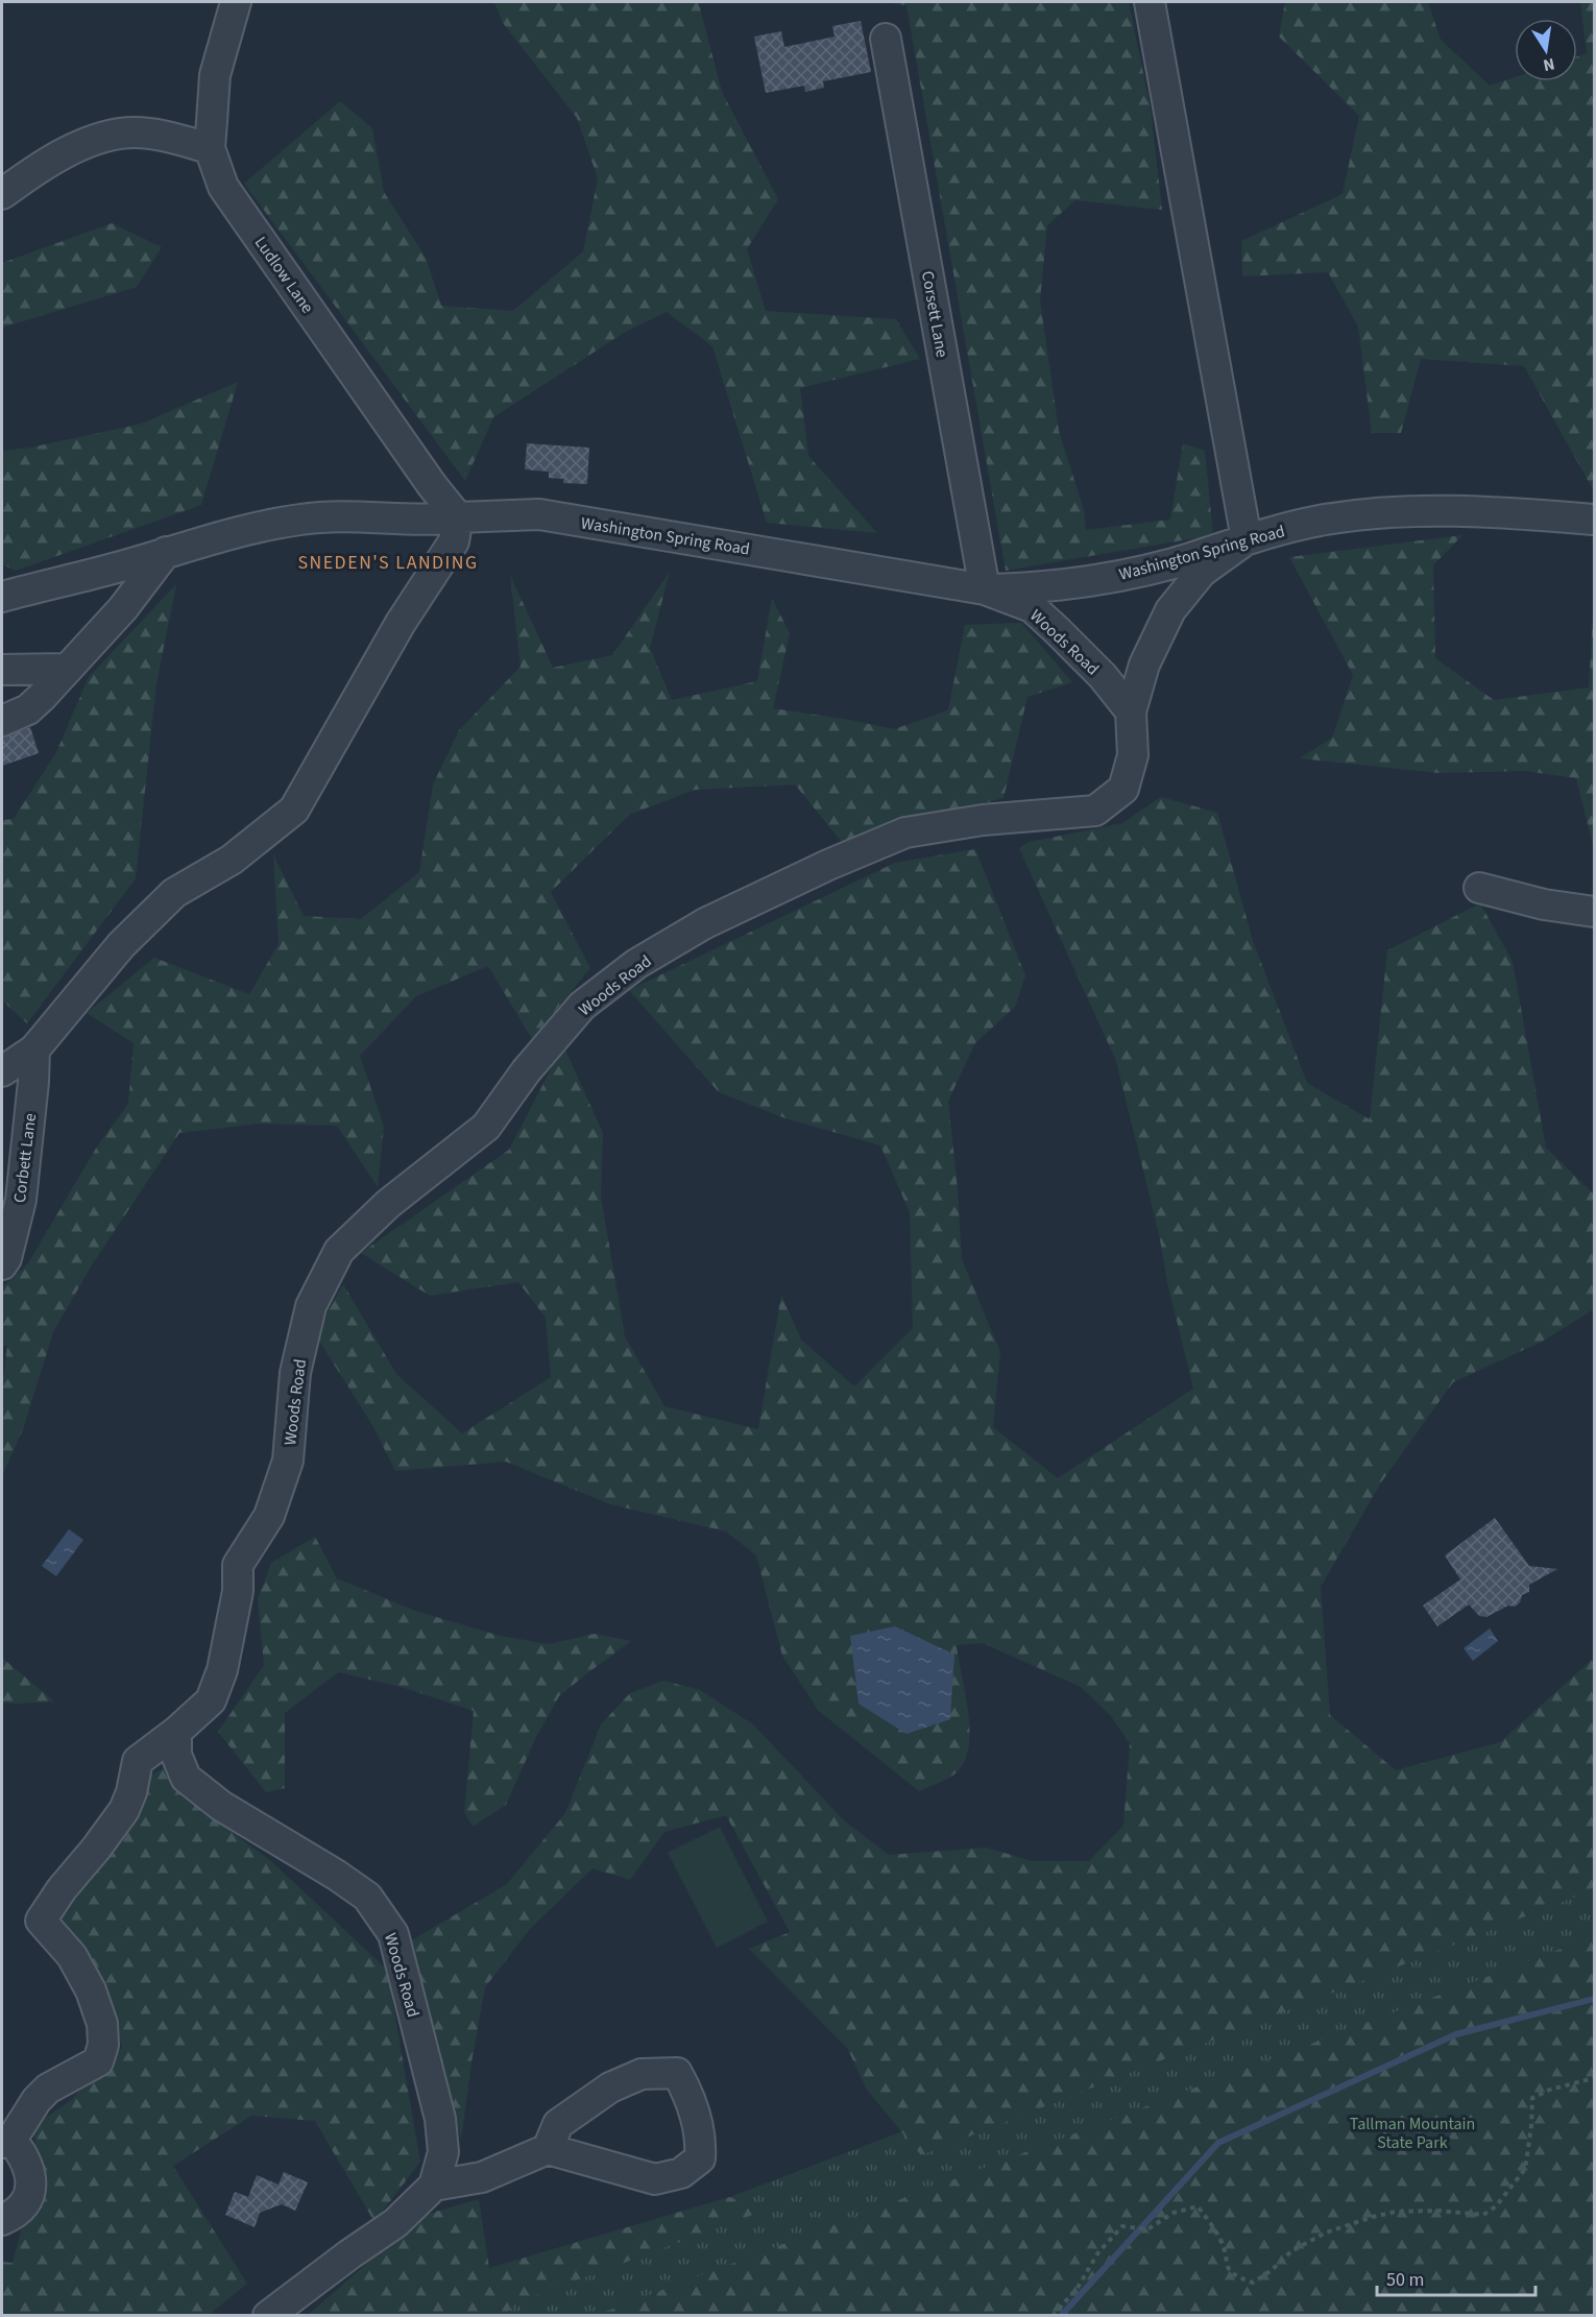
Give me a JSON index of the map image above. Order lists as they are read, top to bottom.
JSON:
{
  "streets": {
    "street": [
      "Ludlow Lane",
      "Corsett Lane",
      "Washington Spring Road",
      "Woods Road",
      "Corbett Lane"
    ]
  },
  "crossings": [
    ["Ludlow Lane", "Washington Spring Road"],
    ["Corsett Lane", "Washington Spring Road"],
    ["Corsett Lane", "Woods Road"],
    ["Washington Spring Road", "Woods Road"]
  ],
  "districts": ["SNEDEN'S LANDING"],
  "parks": ["Tallman Mountain State Park"],
  "scale_bar": "50 m",
  "north": "bottom"
}
